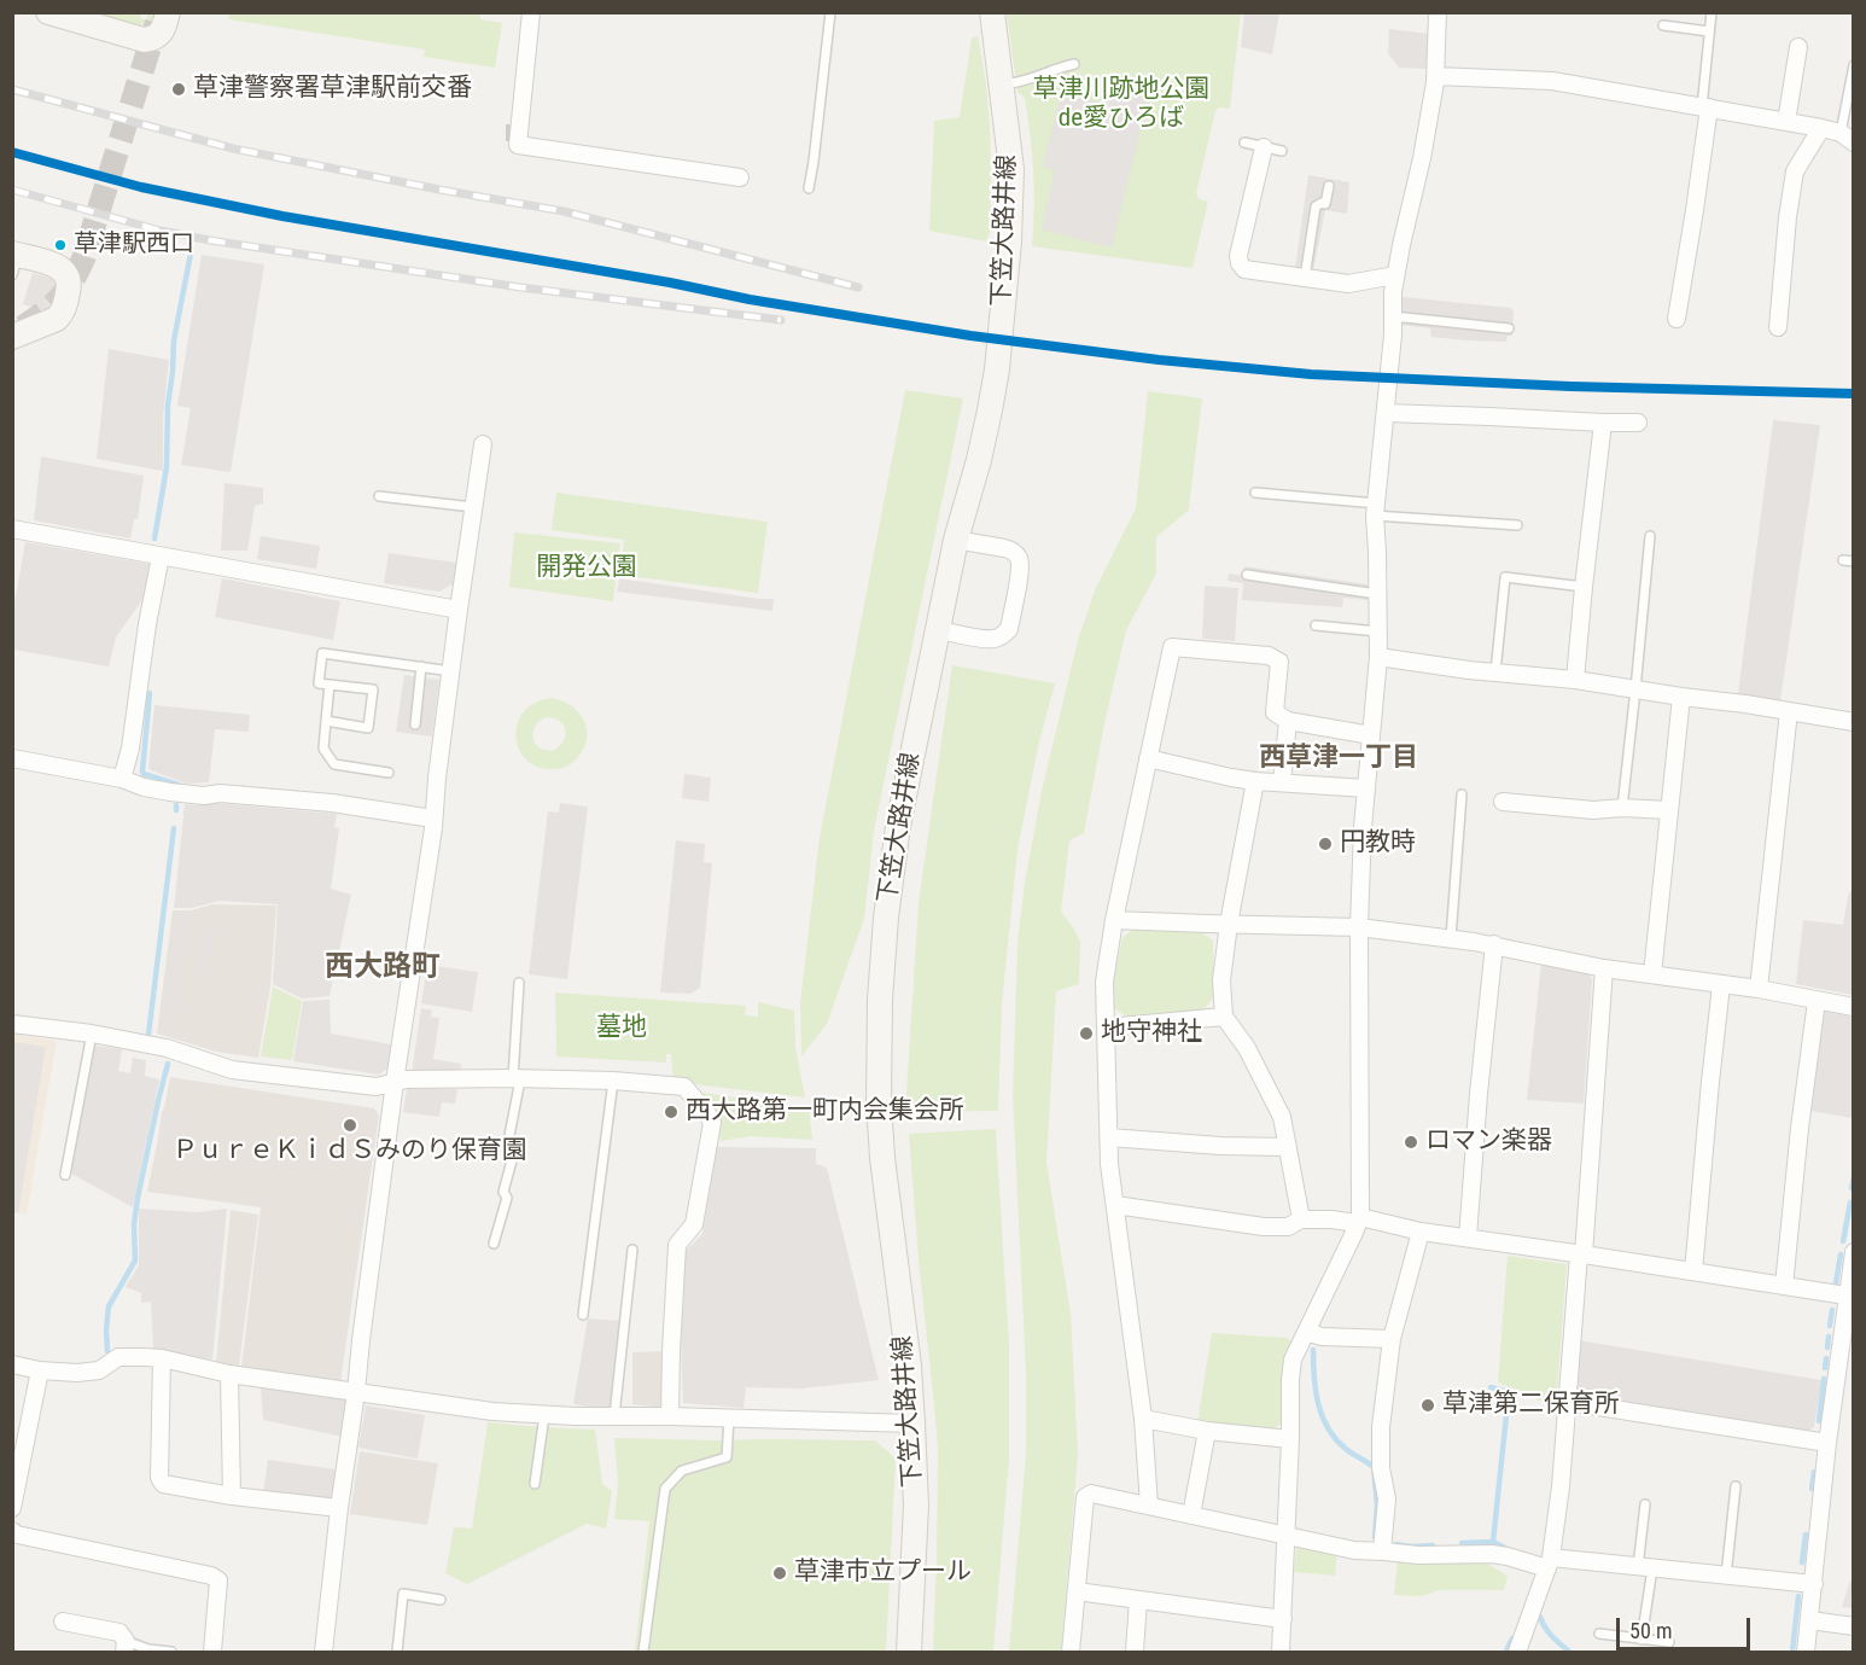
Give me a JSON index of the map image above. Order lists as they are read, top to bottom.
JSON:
{
  "streets": {
    "main road": ["下笠大路井線"]
  },
  "districts": ["西草津一丁目", "西大路町"],
  "parks": ["草津川跡地公園 de愛ひろば", "開発公園", "墓地"],
  "places": [
    "草津警察署草津駅前交番",
    "草津駅西口",
    "円教時",
    "地守神社",
    "西大路第一町内会集会所",
    "ＰｕｒｅＫｉｄＳみのり保育園",
    "ロマン楽器",
    "草津第二保育所",
    "草津市立プール"
  ],
  "scale_bar": "50 m"
}
